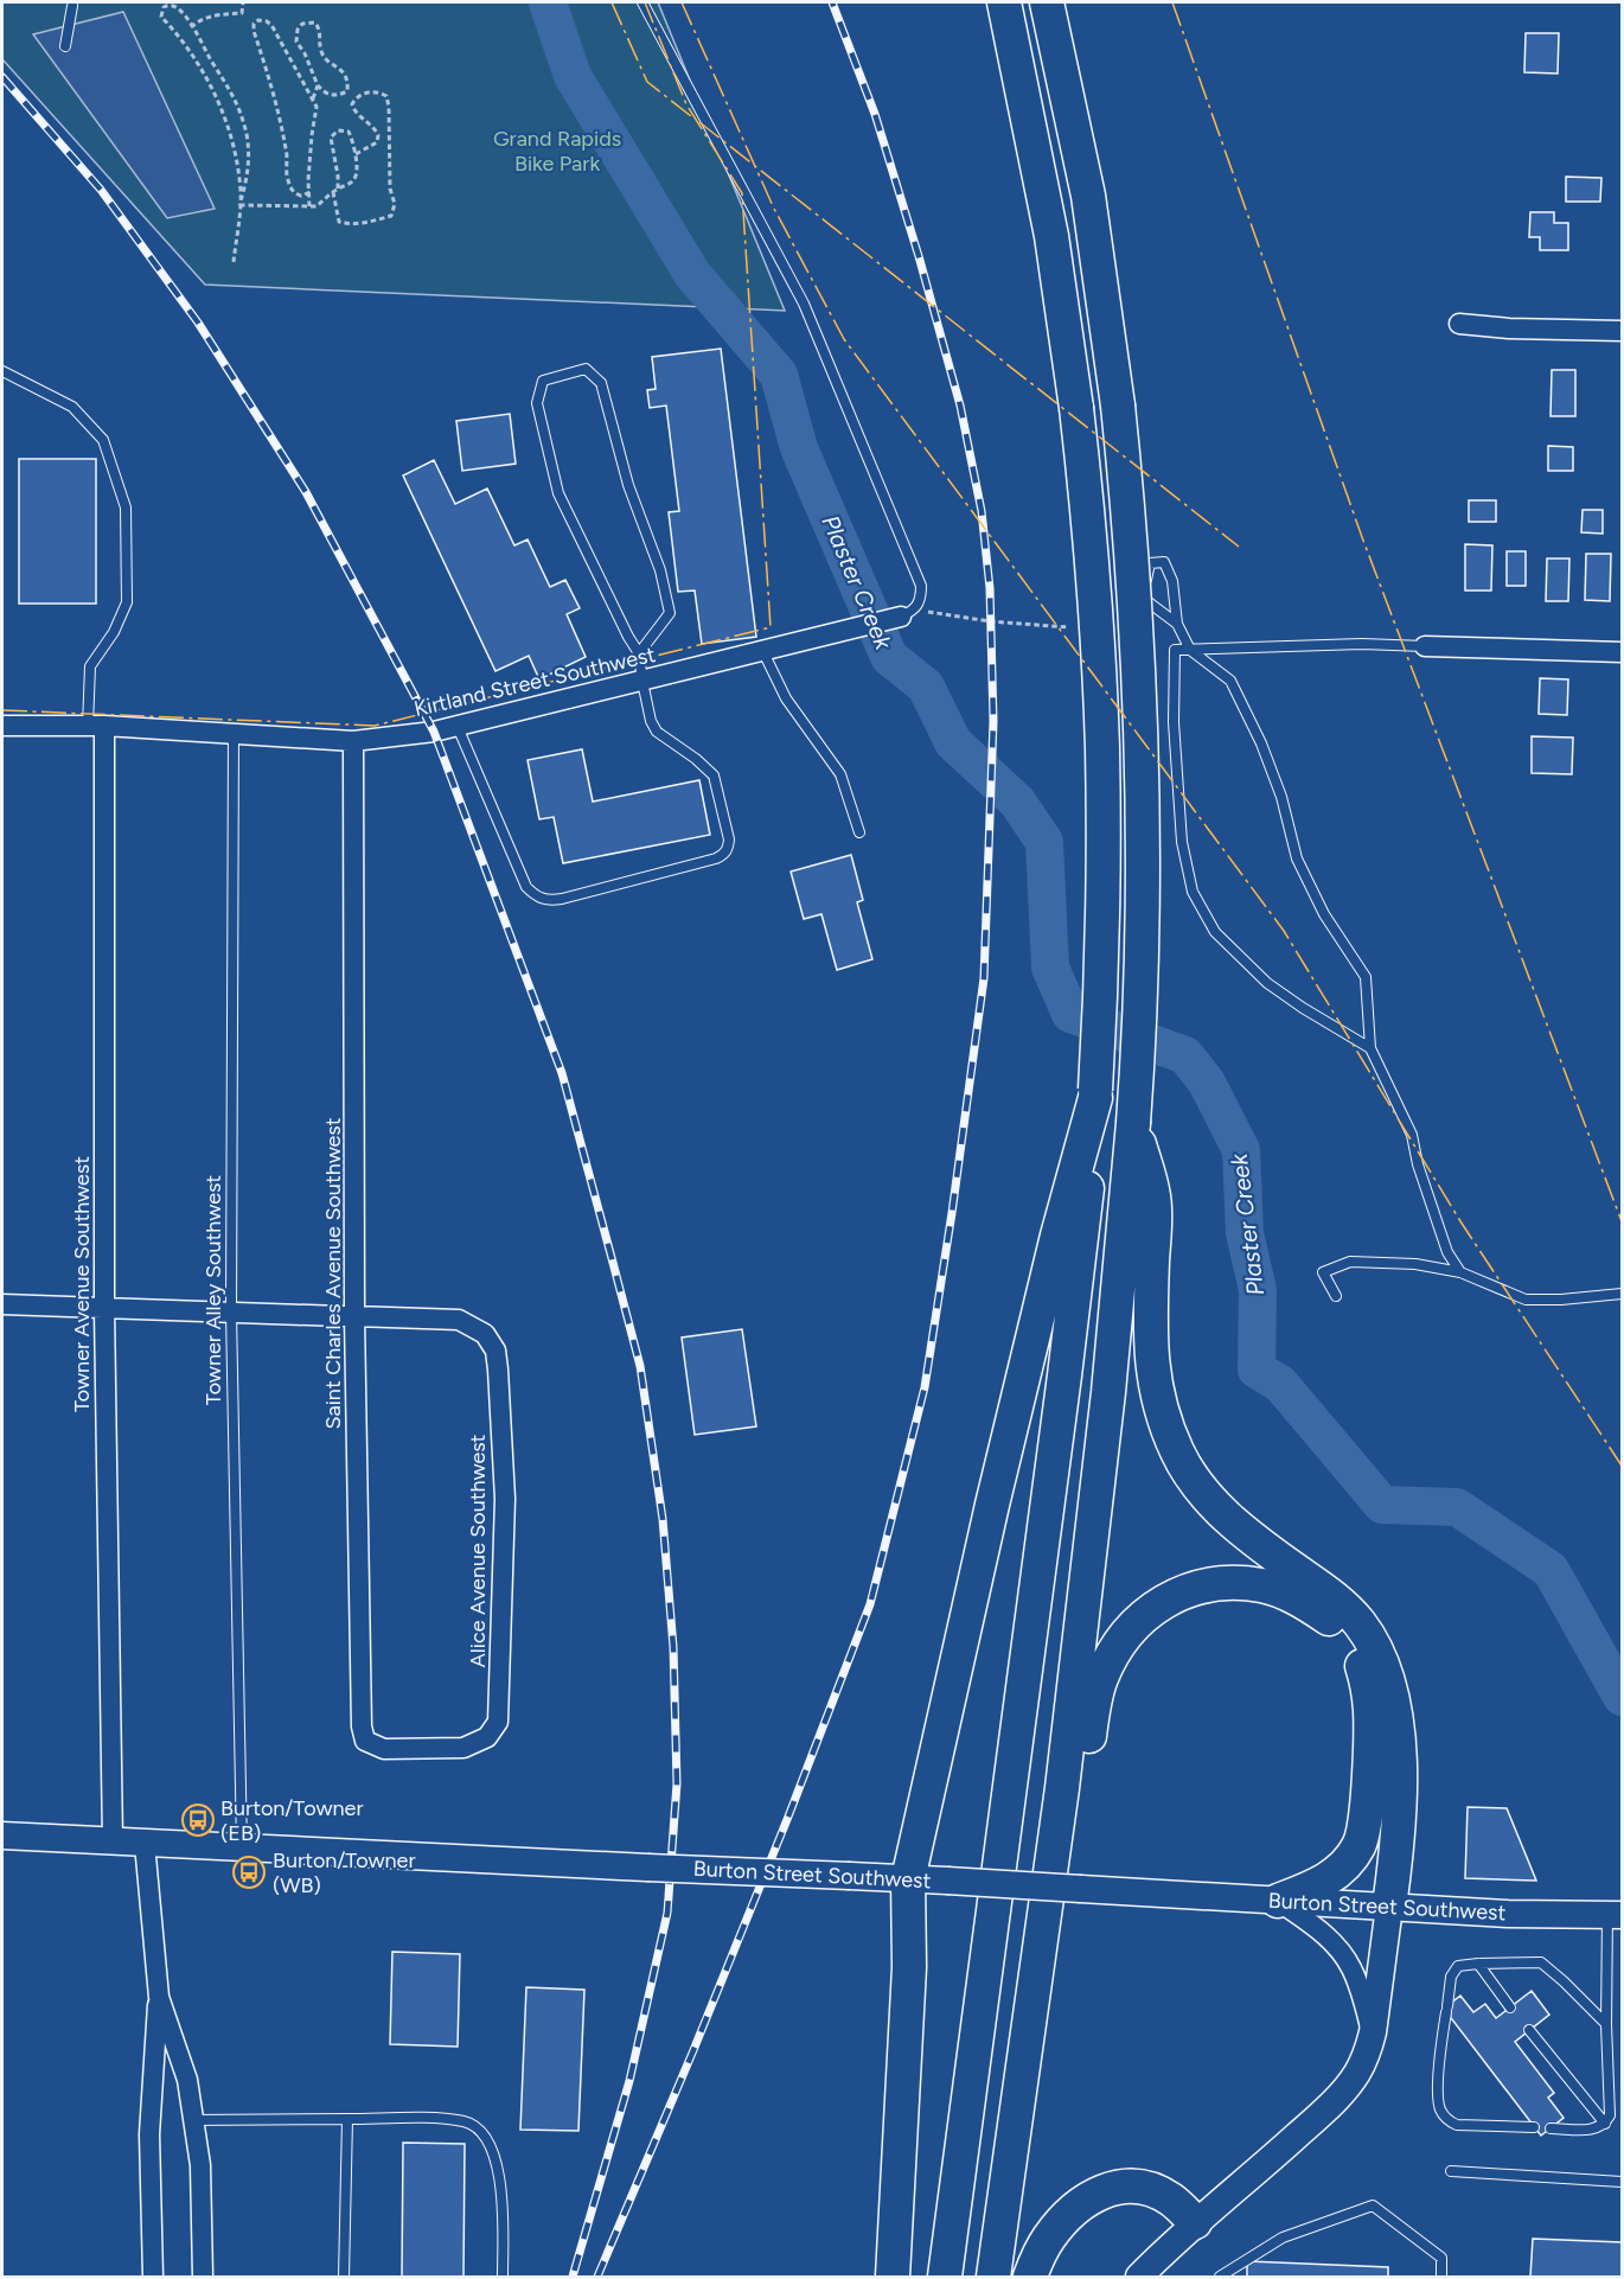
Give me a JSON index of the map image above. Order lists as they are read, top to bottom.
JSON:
{
  "streets": {
    "main road": ["Burton Street Southwest"],
    "street": [
      "Kirtland Street Southwest",
      "Saint Charles Avenue Southwest",
      "Towner Avenue Southwest",
      "Alice Avenue Southwest"
    ],
    "lane": ["Towner Alley Southwest"]
  },
  "crossings": [
    ["Kirtland Street Southwest", "Saint Charles Avenue Southwest"],
    ["Kirtland Street Southwest", "Towner Avenue Southwest"],
    ["Kirtland Street Southwest", "Towner Alley Southwest"],
    ["Saint Charles Avenue Southwest", "Alice Avenue Southwest"],
    ["Towner Avenue Southwest", "Burton Street Southwest"],
    ["Towner Alley Southwest", "Burton Street Southwest"]
  ],
  "water": ["Plaster Creek"],
  "parks": ["Grand Rapids Bike Park"],
  "places": {
    "bus stop": ["Burton/Towner (EB)", "Burton/Towner (WB)"]
  }
}
